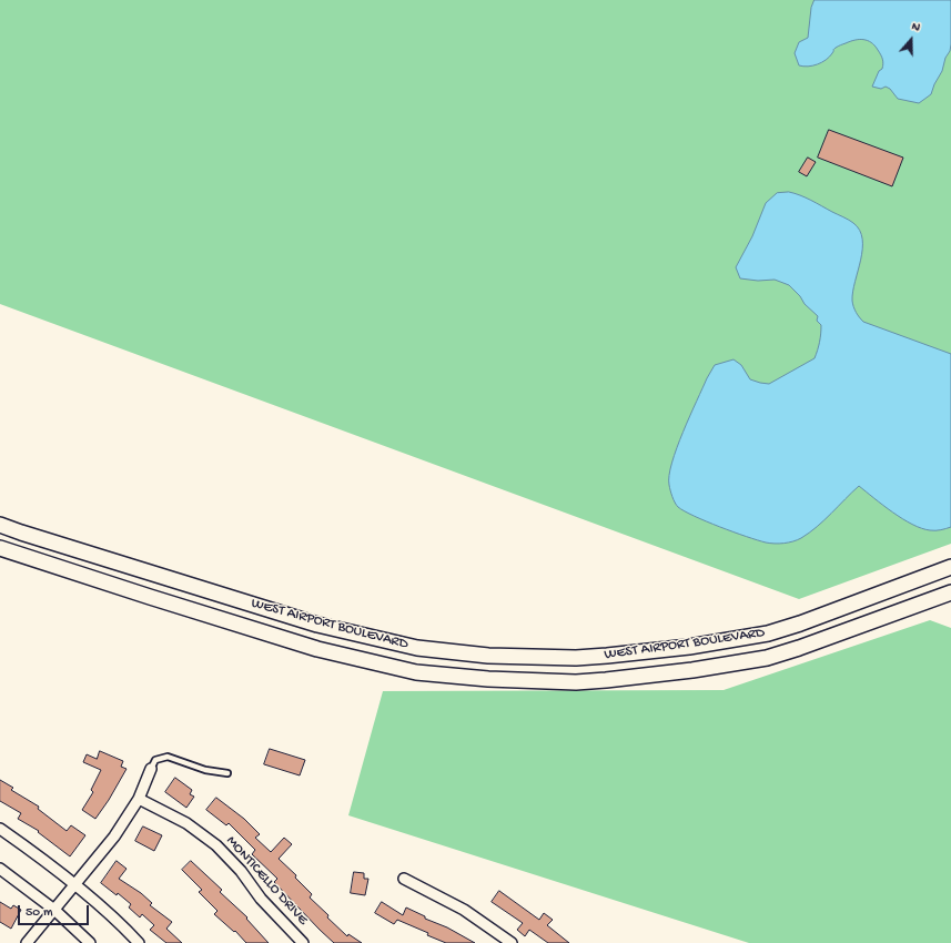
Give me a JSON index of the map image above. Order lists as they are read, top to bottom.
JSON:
{
  "streets": {
    "main road": ["WEST AIRPORT BOULEVARD"],
    "street": ["MONTICELLO DRIVE"]
  },
  "scale_bar": "50 m",
  "north": "top"
}
